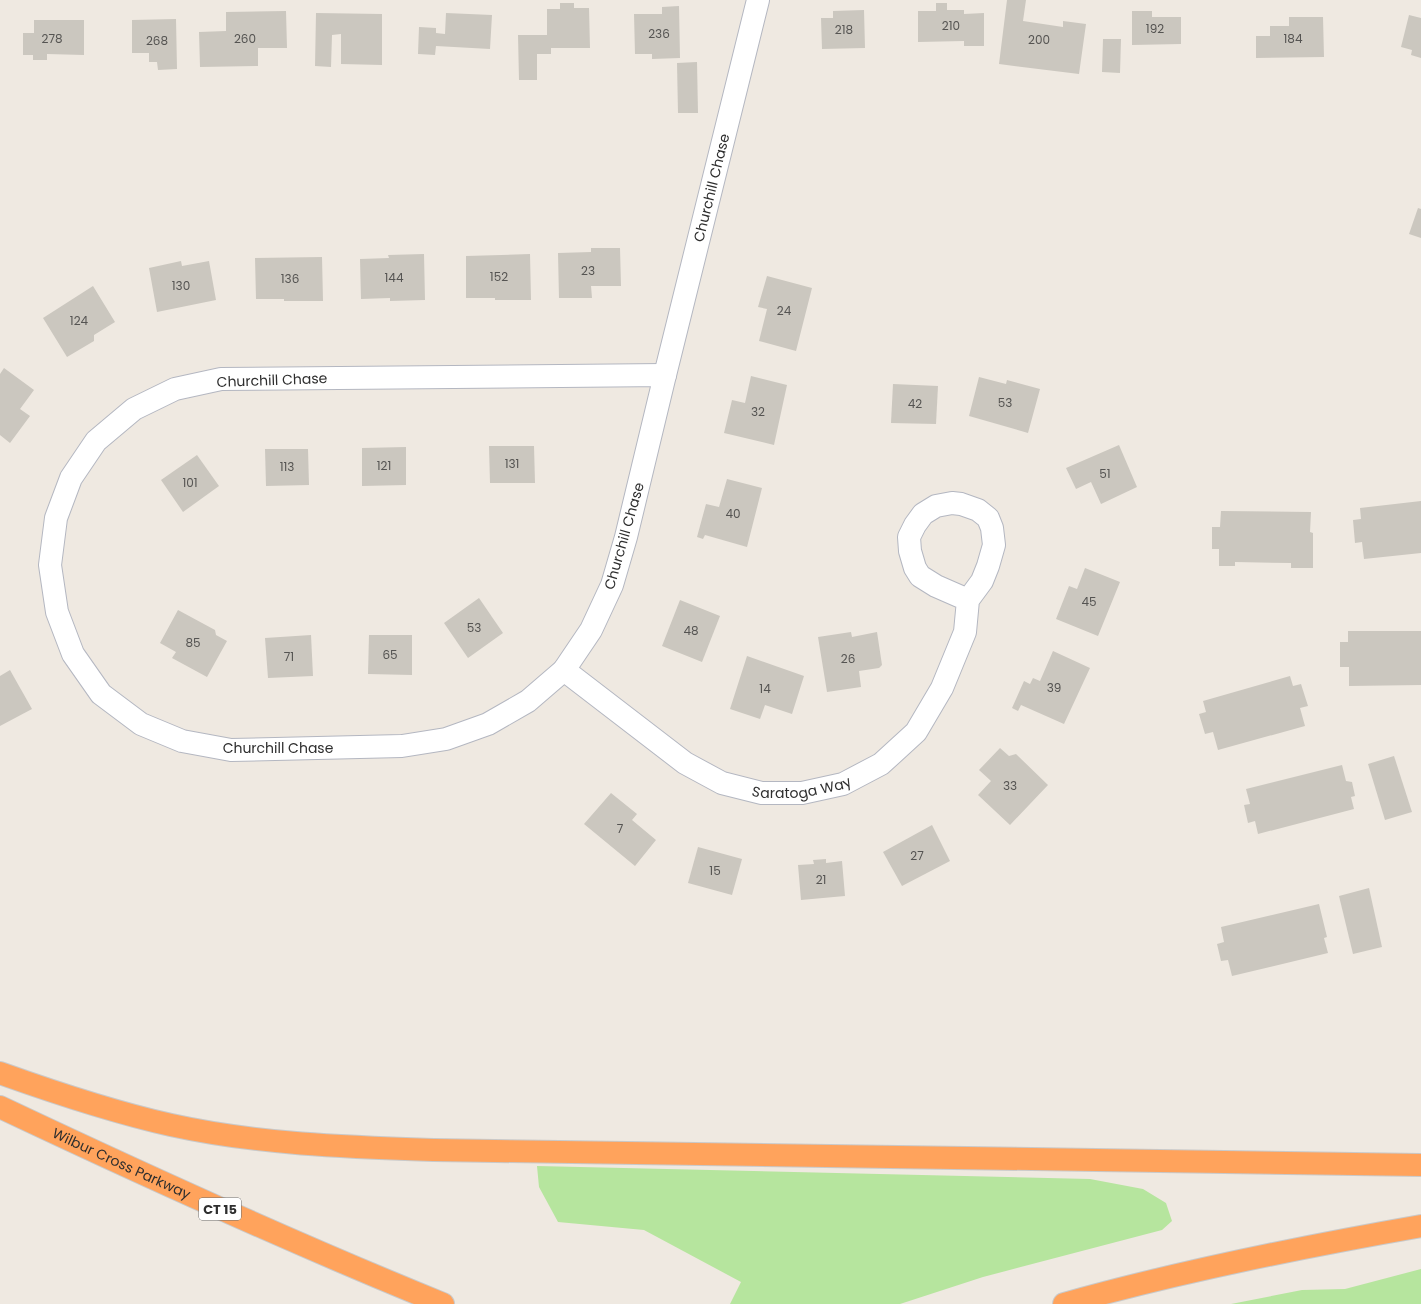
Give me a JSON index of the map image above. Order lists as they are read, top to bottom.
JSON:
{
  "streets": {
    "highway": ["Wilbur Cross Parkway", "CT 15"],
    "street": ["Churchill Chase", "Saratoga Way"]
  },
  "crossings": [
    ["Churchill Chase", "Saratoga Way"]
  ],
  "house_numbers": [
    "210",
    "192",
    "218",
    "236",
    "278",
    "260",
    "184",
    "200",
    "268",
    "23",
    "152",
    "144",
    "136",
    "130",
    "24",
    "124",
    "53",
    "42",
    "32",
    "131",
    "121",
    "113",
    "51",
    "101",
    "40",
    "45",
    "53",
    "48",
    "85",
    "65",
    "71",
    "26",
    "39",
    "14",
    "33",
    "7",
    "27",
    "15",
    "21"
  ]
}
